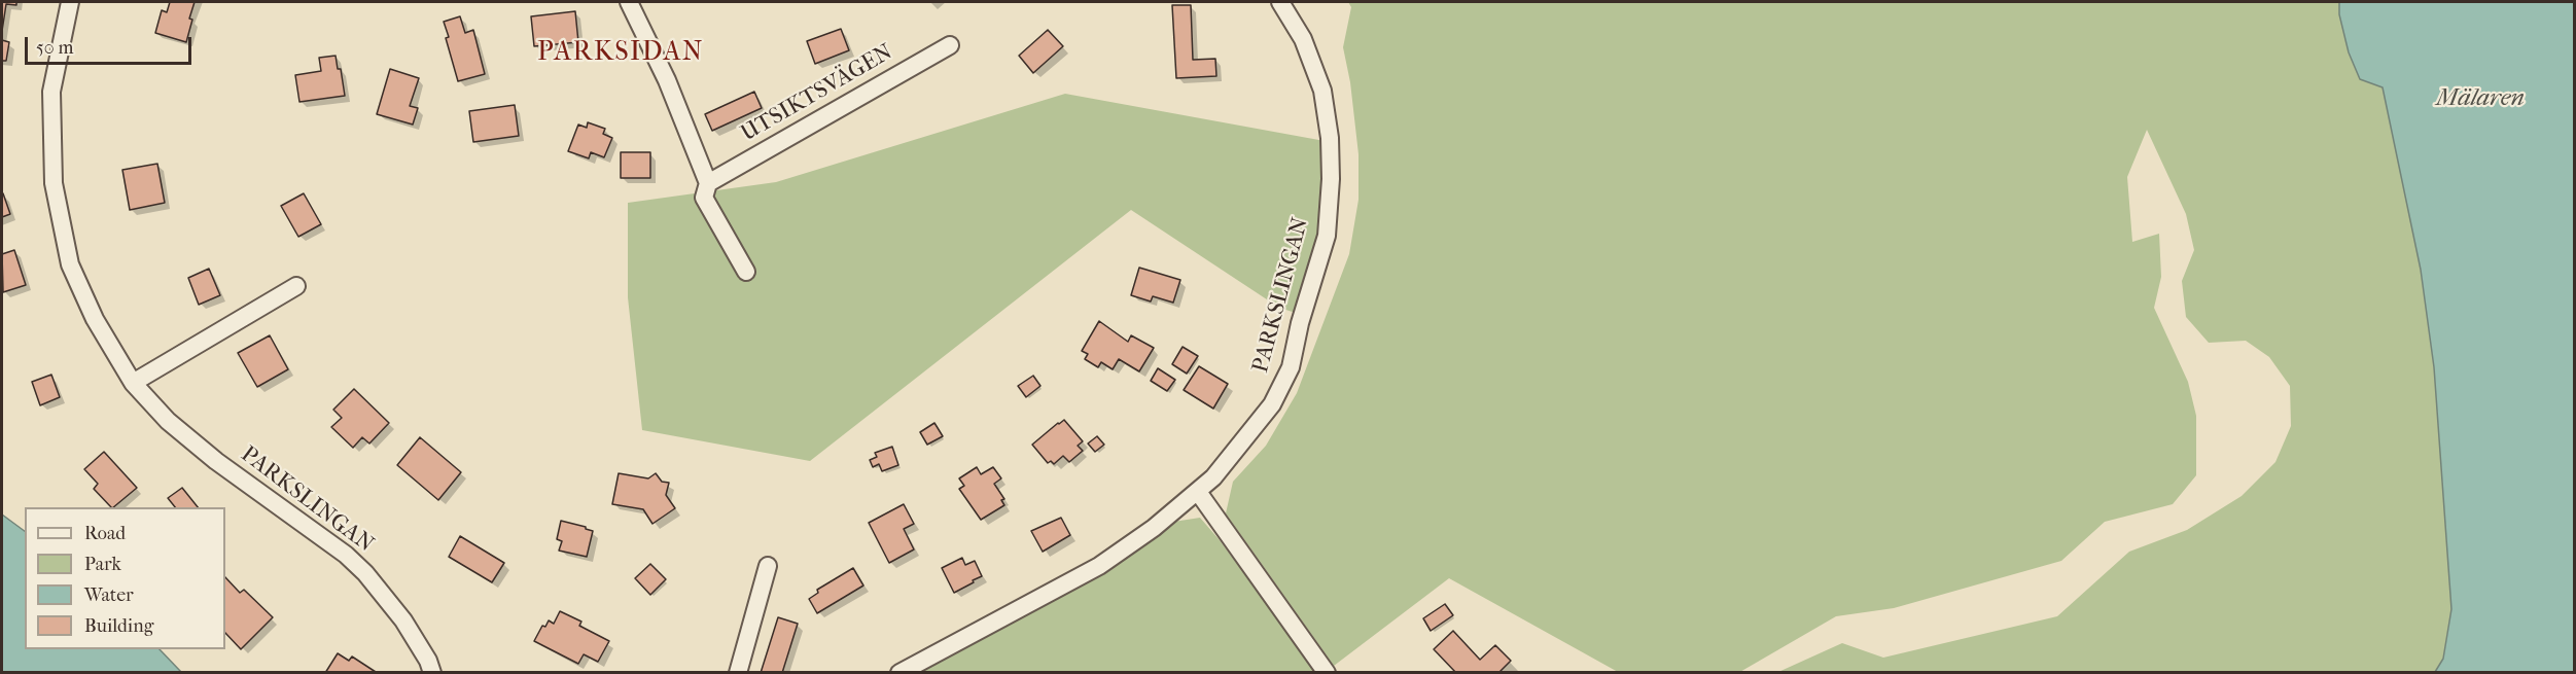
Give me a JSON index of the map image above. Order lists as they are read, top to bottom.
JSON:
{
  "streets": {
    "street": ["UTSIKTSVÄGEN", "PARKSLINGAN"]
  },
  "districts": ["PARKSIDAN"],
  "water": ["Mälaren"],
  "legend": [
    "Road",
    "Park",
    "Water",
    "Building"
  ],
  "scale_bar": "50 m"
}
